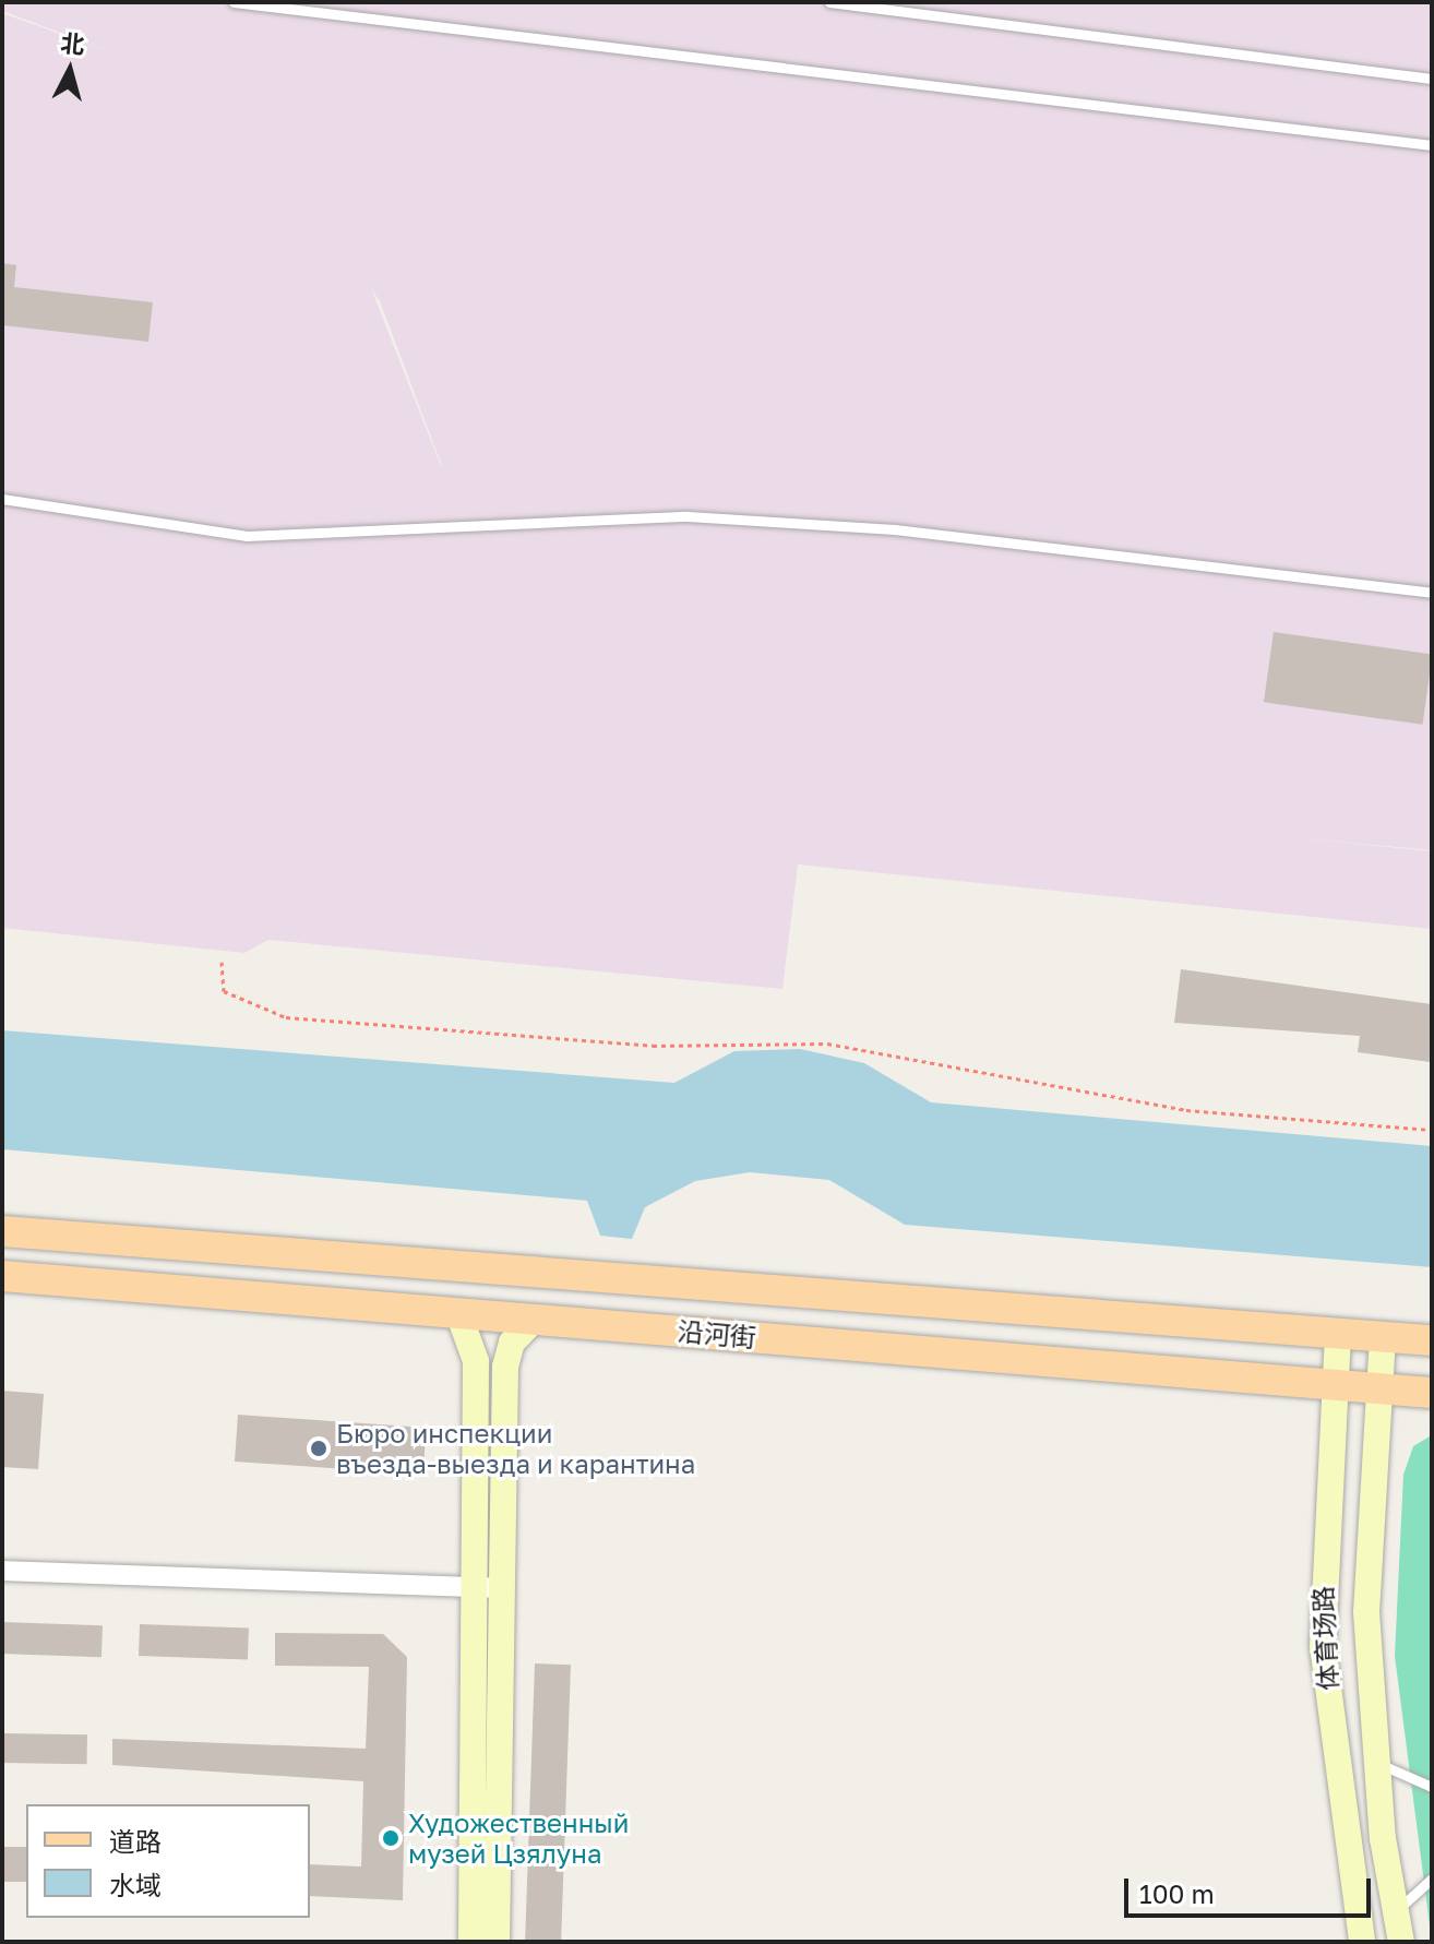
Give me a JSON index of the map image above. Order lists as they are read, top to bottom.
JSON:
{
  "streets": {
    "main road": ["沿河街"],
    "street": ["体育场路"]
  },
  "crossings": [
    ["沿河街", "体育场路"]
  ],
  "places": ["Бюро инспекции въезда-выезда и карантина", "Художественный музей Цзялуна"],
  "legend": ["道路", "水域"],
  "scale_bar": "100 m",
  "north": "top"
}
